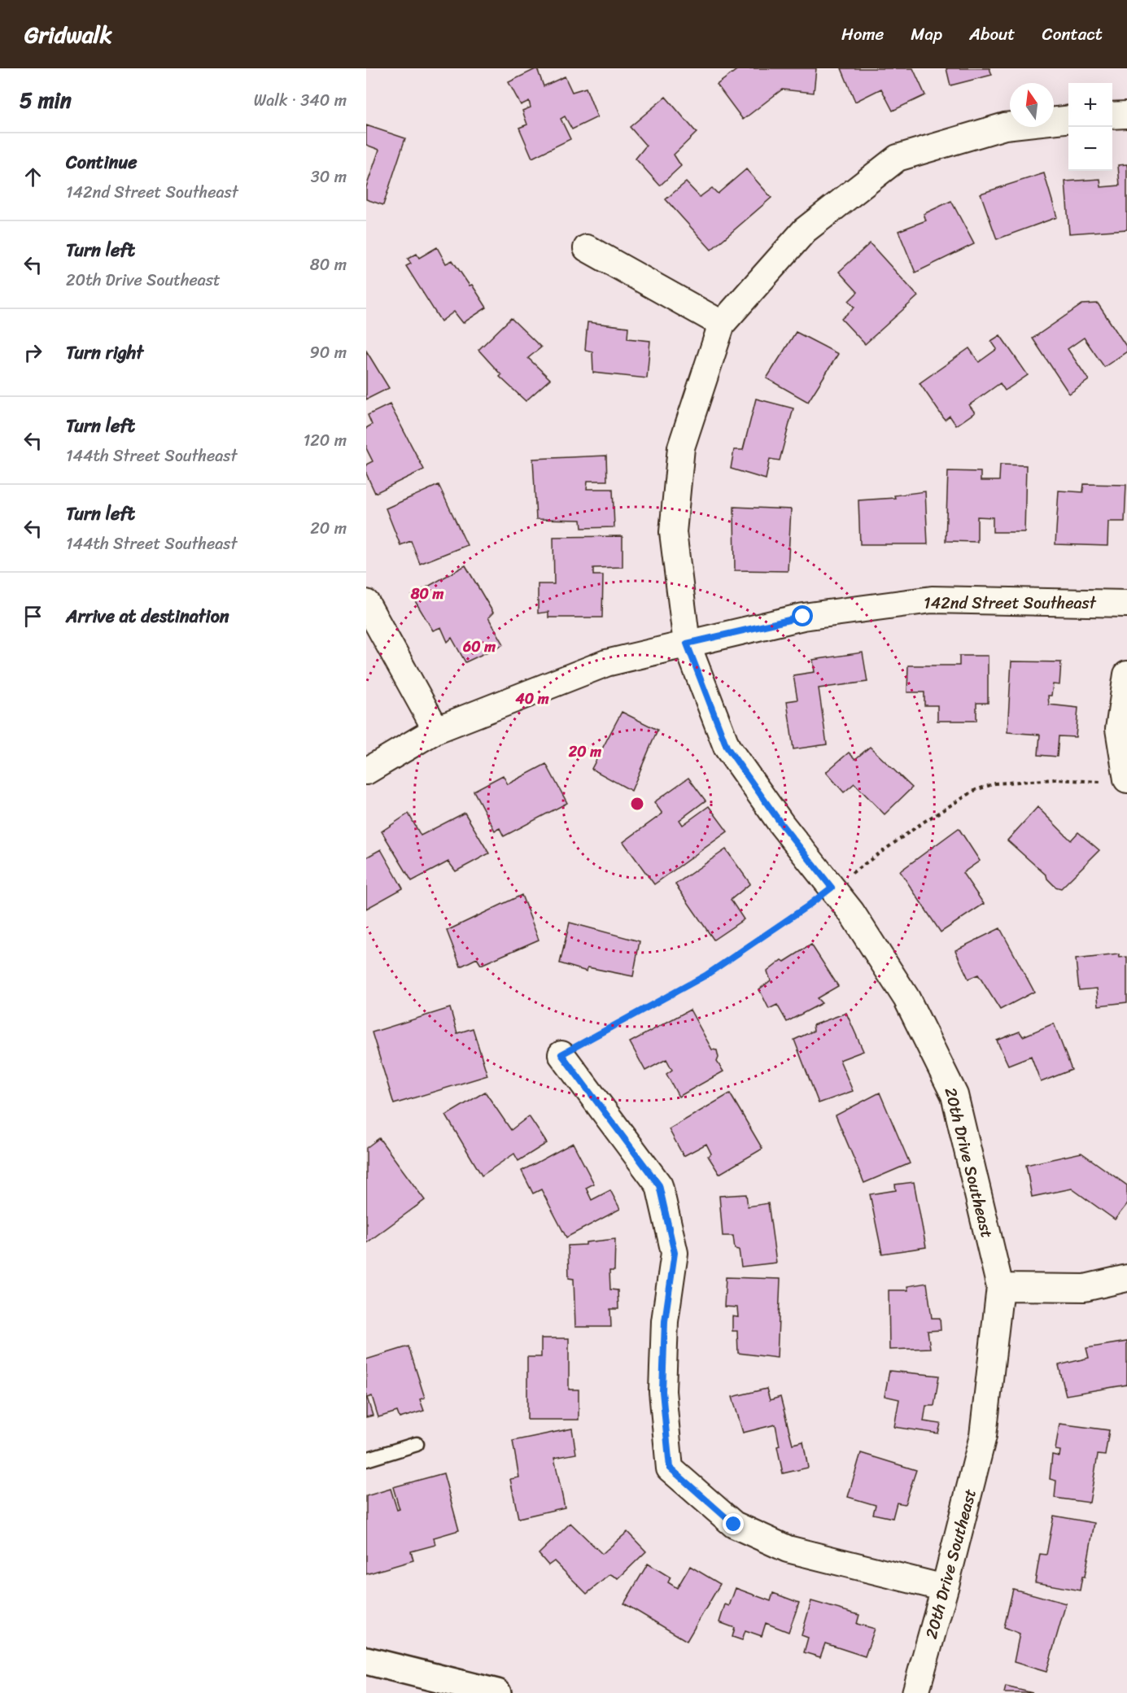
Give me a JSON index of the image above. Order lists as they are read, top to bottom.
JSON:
{
  "streets": {
    "street": ["142nd Street Southeast", "20th Drive Southeast"]
  },
  "crossings": [
    ["142nd Street Southeast", "20th Drive Southeast"]
  ],
  "north": "top",
  "page": {
    "header": "Gridwalk",
    "nav": [
      "Home",
      "Map",
      "About",
      "Contact"
    ],
    "heading": ["5 min", "Walk · 340 m"],
    "map_buttons": ["+", "−"],
    "list": [
      ["Continue", "142nd Street Southeast", "30 m"],
      ["Turn left", "20th Drive Southeast", "80 m"],
      ["Turn right", "90 m"],
      ["Turn left", "144th Street Southeast", "120 m"],
      ["Turn left", "144th Street Southeast", "20 m"],
      "Arrive at destination"
    ]
  },
  "rings": [
    "80 m",
    "60 m",
    "40 m",
    "20 m"
  ]
}
